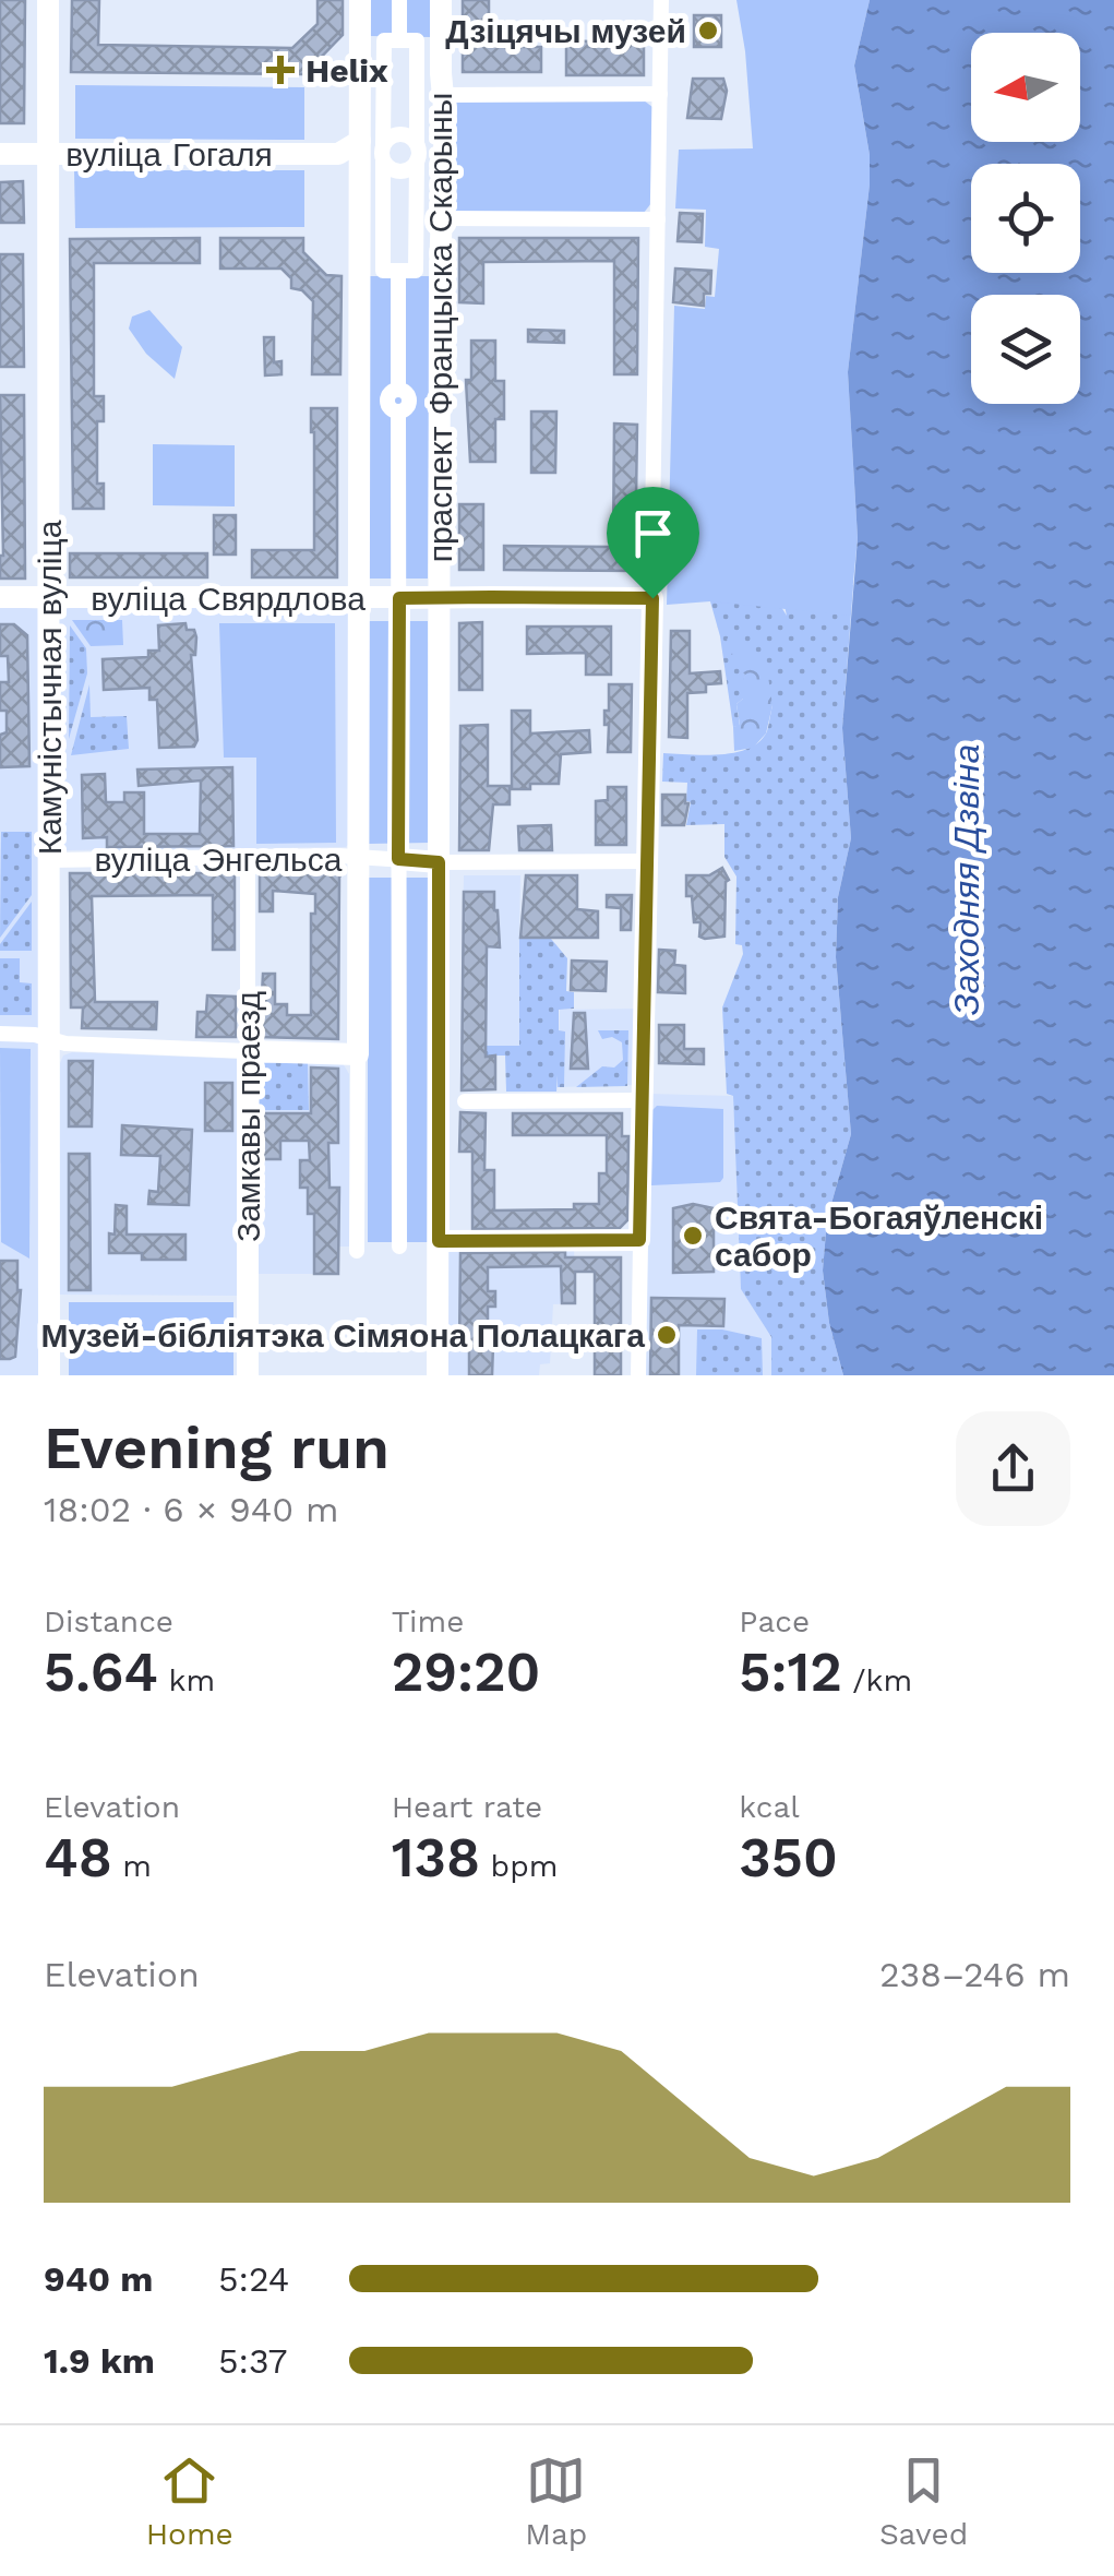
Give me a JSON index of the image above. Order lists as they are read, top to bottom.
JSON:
{
  "streets": {
    "street": [
      "вуліца Гогаля",
      "праспект Францыска Скарыны",
      "вуліца Свярдлова",
      "Камуністычная вуліца",
      "вуліца Энгельса",
      "Замкавы праезд"
    ]
  },
  "crossings": [
    ["вуліца Гогаля", "Камуністычная вуліца"],
    ["праспект Францыска Скарыны", "вуліца Свярдлова"],
    ["праспект Францыска Скарыны", "вуліца Энгельса"],
    ["вуліца Свярдлова", "Камуністычная вуліца"],
    ["Камуністычная вуліца", "вуліца Энгельса"],
    ["вуліца Энгельса", "Замкавы праезд"]
  ],
  "water": ["Заходняя Дзвіна"],
  "places": {
    "other": ["Дзіцячы музей", "Свята-Богаяўленскі сабор", "Музей-бібліятэка Сімяона Полацкага"],
    "health": ["Helix"]
  },
  "north": "left",
  "page": {
    "heading": ["Evening run", "18:02 · 6 × 940 m"],
    "stats": [
      ["Distance", "5.64 km"],
      ["Time", "29:20"],
      ["Pace", "5:12 /km"],
      ["Elevation", "48 m"],
      ["Heart rate", "138 bpm"],
      ["kcal", "350"]
    ],
    "chart": ["Elevation", "238–246 m"],
    "list": [
      {
        "name": "940 m",
        "note": "5:24"
      },
      {
        "name": "1.9 km",
        "note": "5:37"
      }
    ],
    "tabs": ["Home", "Map", "Saved"]
  }
}
